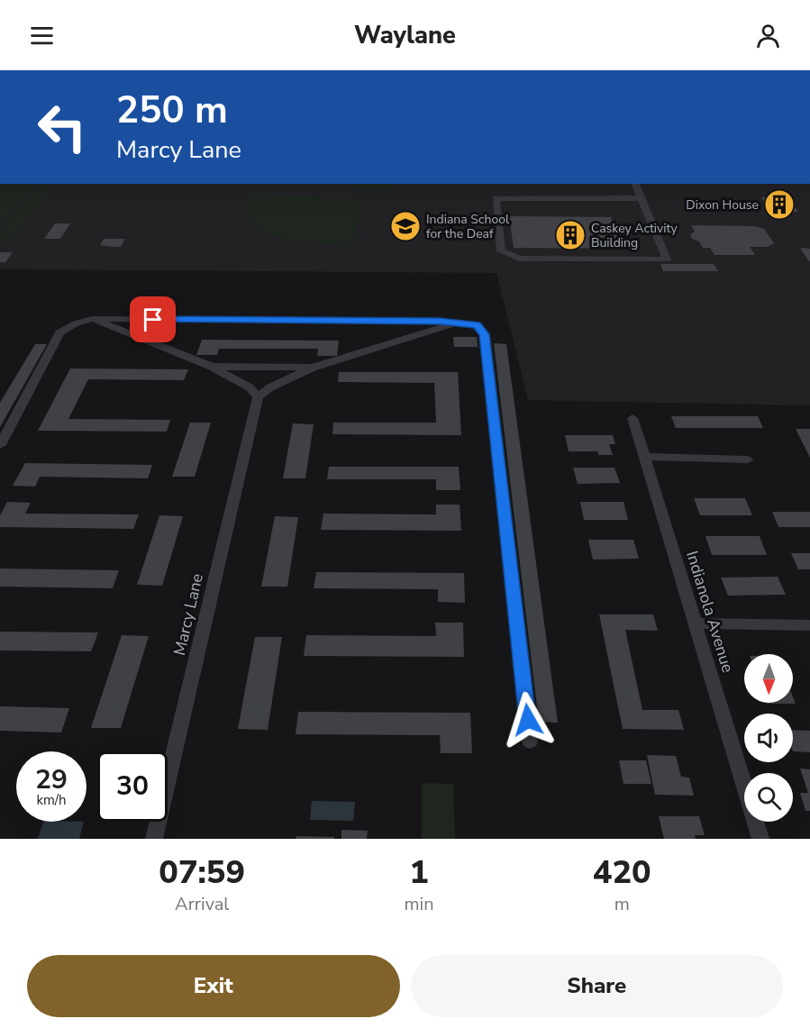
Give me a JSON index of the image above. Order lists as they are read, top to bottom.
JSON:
{
  "streets": {
    "street": ["Indianola Avenue", "Marcy Lane"]
  },
  "places": {
    "building": ["Dixon House", "Caskey Activity Building"],
    "school or university": ["Indiana School for the Deaf"]
  },
  "north": "bottom",
  "page": {
    "header": "Waylane",
    "turn": ["250 m", "Marcy Lane"],
    "speed": "29 km/h",
    "limit": "30",
    "eta": [
      "07:59",
      "Arrival",
      "1",
      "min",
      "420",
      "m"
    ],
    "buttons": ["Exit", "Share"]
  }
}
